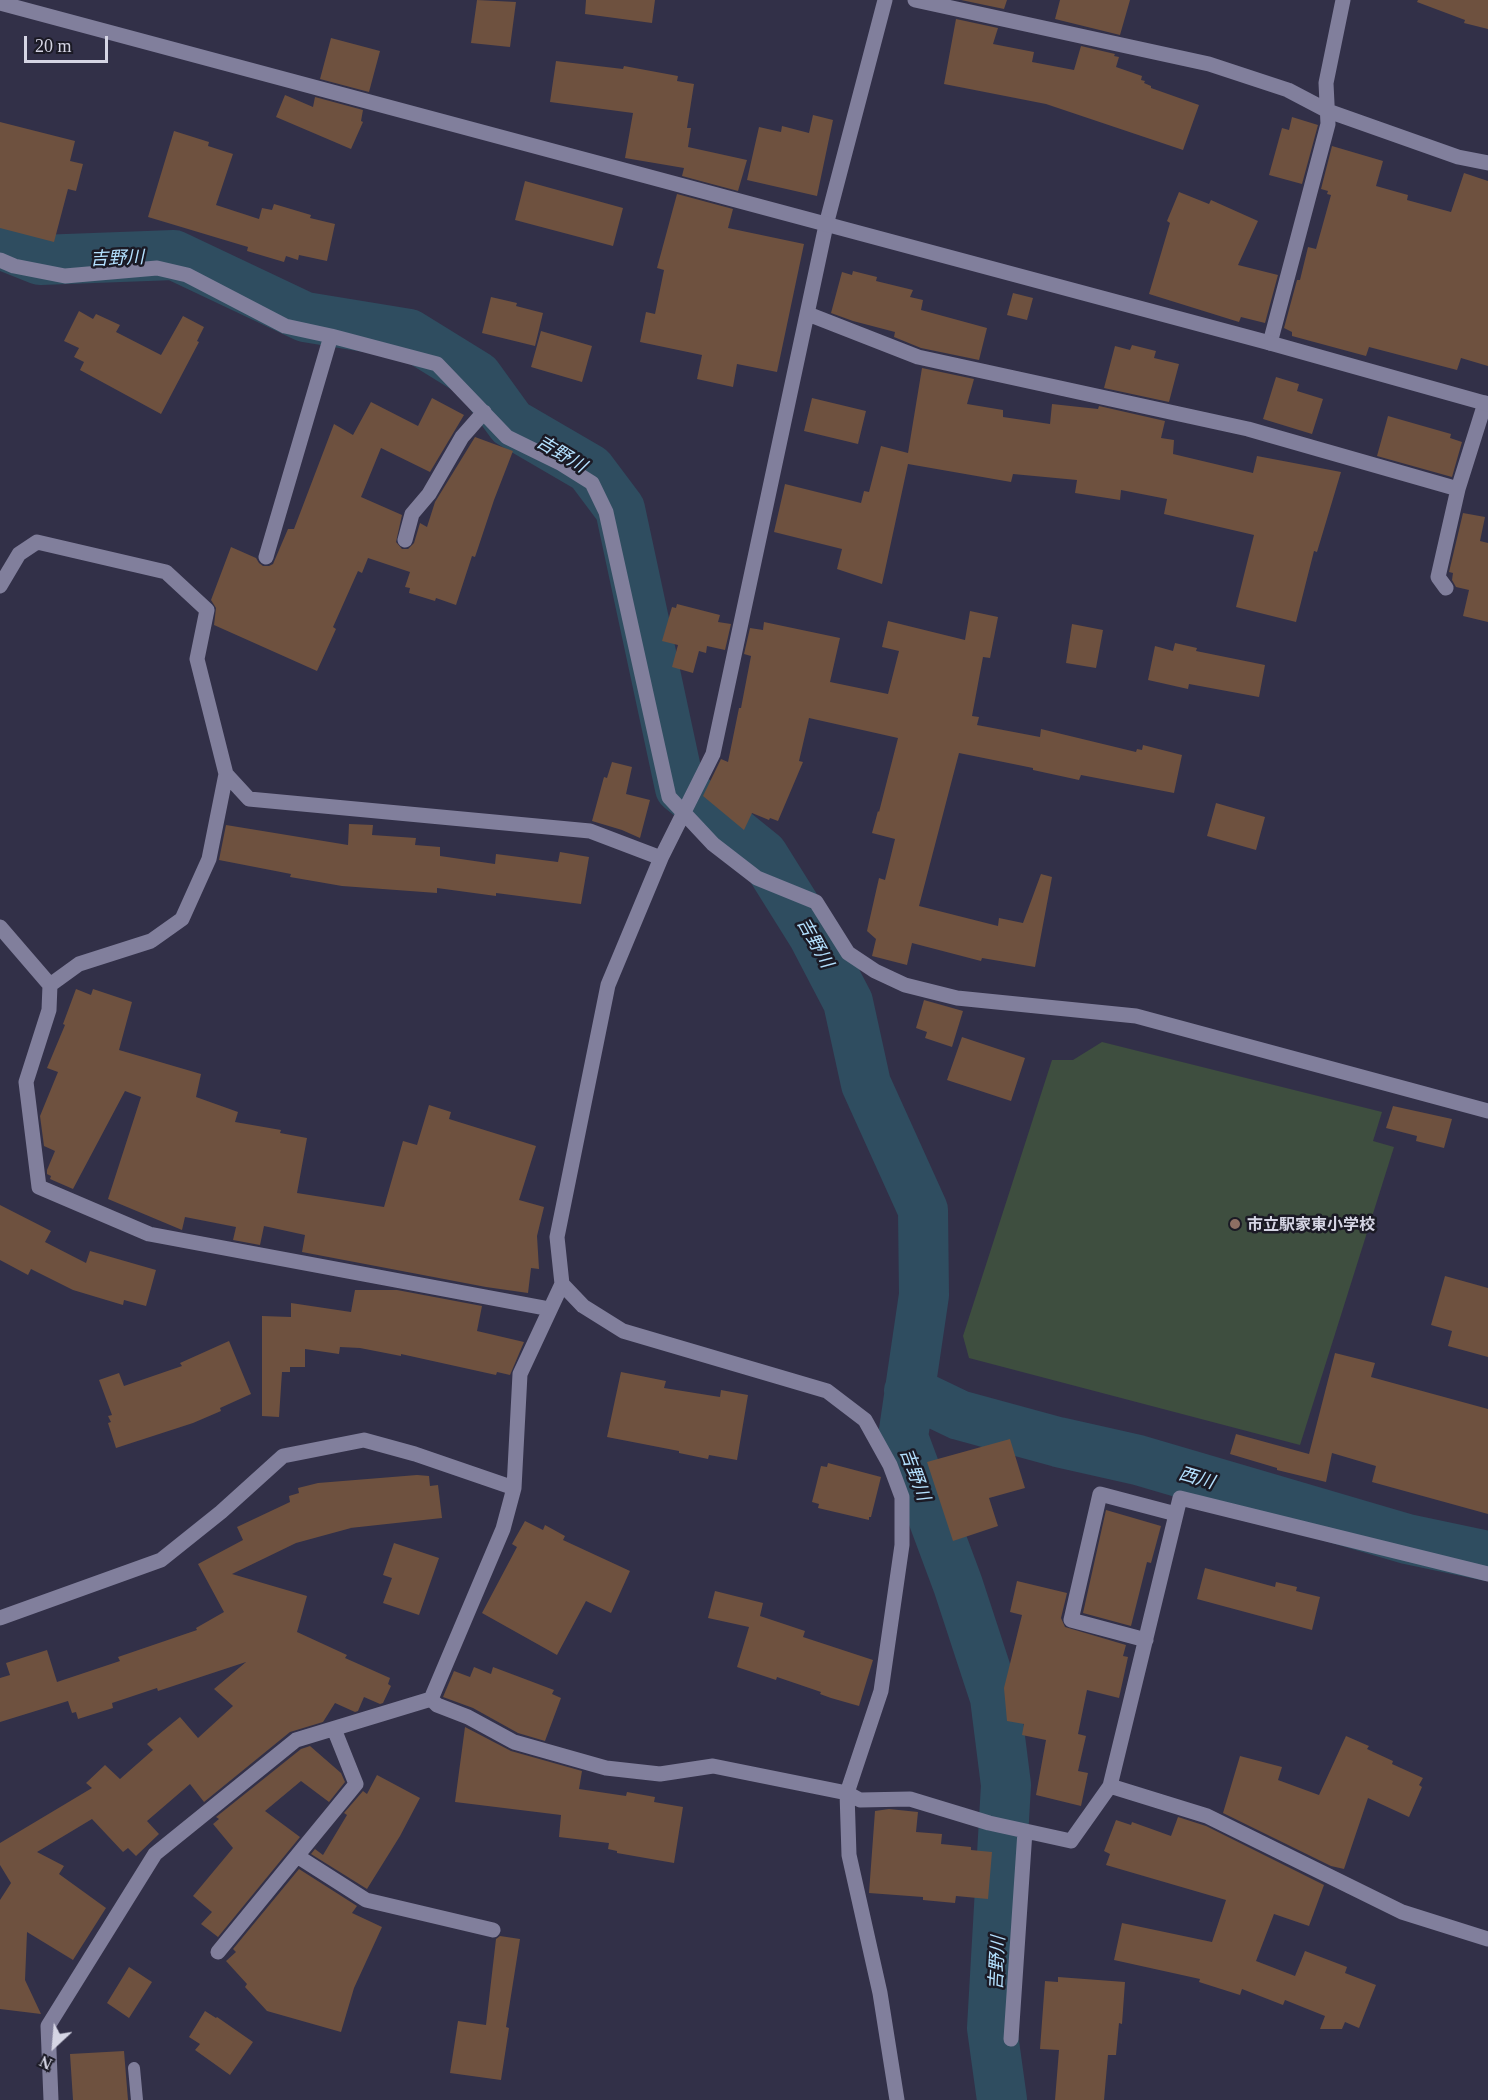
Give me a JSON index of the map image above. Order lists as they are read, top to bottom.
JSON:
{
  "water": ["吉野川", "西川"],
  "places": ["市立駅家東小学校"],
  "scale_bar": "20 m",
  "north": "bottom left"
}
